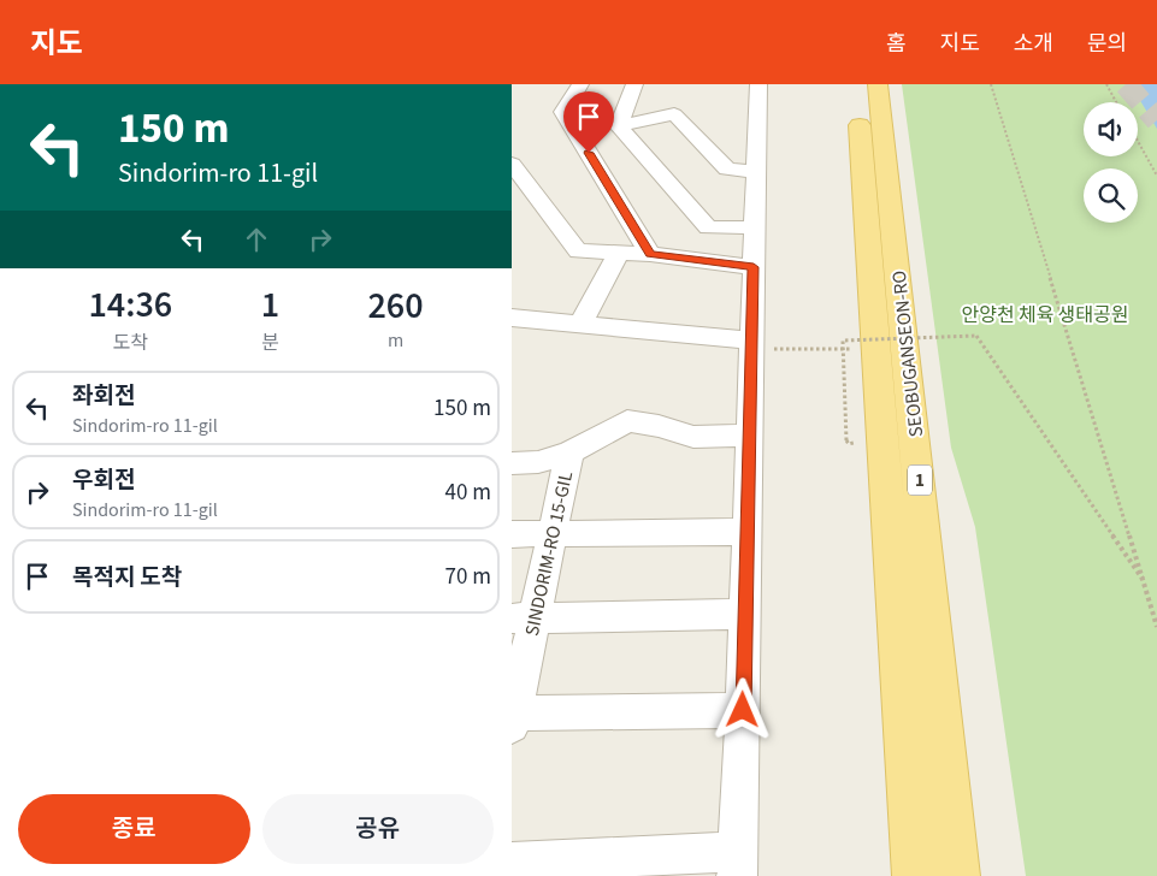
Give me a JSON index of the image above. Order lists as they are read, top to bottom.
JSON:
{
  "streets": {
    "main road": ["SEOBUGANSEON-RO", "1"],
    "street": ["SINDORIM-RO 15-GIL"]
  },
  "parks": ["안양천 체육 생태공원"],
  "page": {
    "header": "지도",
    "nav": [
      "홈",
      "지도",
      "소개",
      "문의"
    ],
    "turn": ["150 m", "Sindorim-ro 11-gil"],
    "eta": [
      "14:36",
      "도착",
      "1",
      "분",
      "260",
      "m"
    ],
    "list": [
      {
        "name": "좌회전",
        "note": "Sindorim-ro 11-gil",
        "value": "150 m"
      },
      {
        "name": "우회전",
        "note": "Sindorim-ro 11-gil",
        "value": "40 m"
      },
      {
        "name": "목적지 도착",
        "value": "70 m"
      }
    ],
    "buttons": ["종료", "공유"]
  }
}
